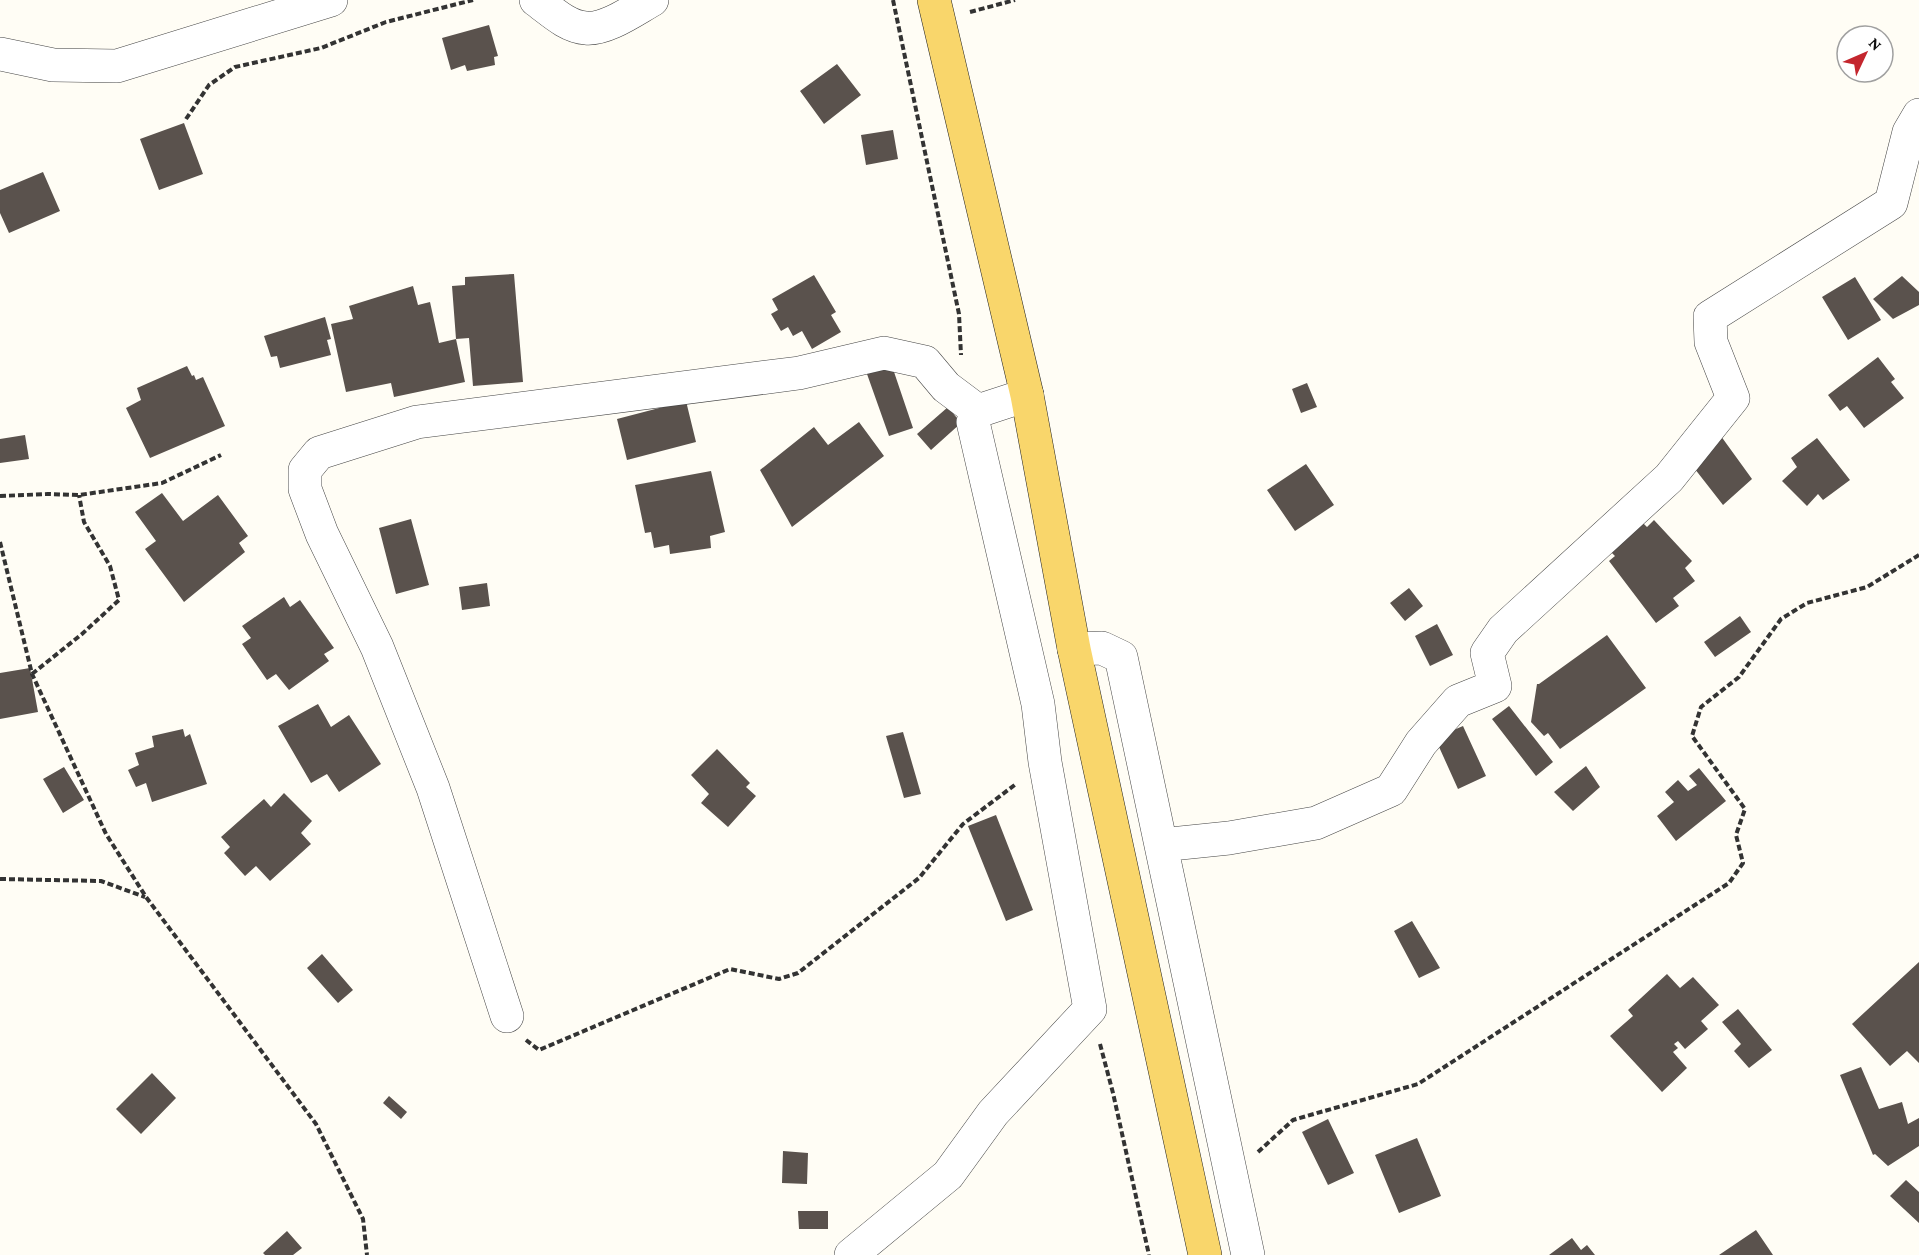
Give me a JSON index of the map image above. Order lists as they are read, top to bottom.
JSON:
{
  "north": "top right"
}
